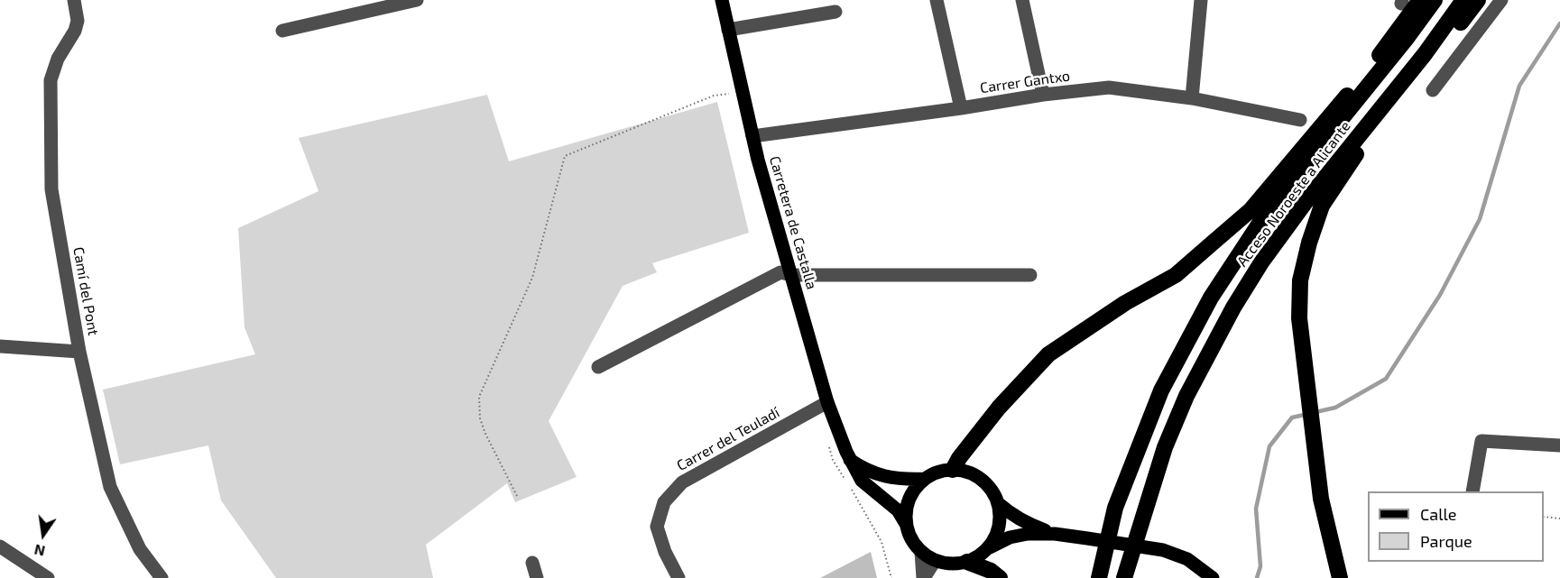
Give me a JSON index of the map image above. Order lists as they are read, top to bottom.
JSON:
{
  "streets": {
    "highway": ["Acceso Noroeste a Alicante"],
    "main road": ["Carretera de Castalla"],
    "street": ["Carrer Gantxo", "Camí del Pont", "Carrer del Teuladí"]
  },
  "crossings": [
    ["Carrer Gantxo", "Carretera de Castalla"],
    ["Carretera de Castalla", "Carrer del Teuladí"]
  ],
  "legend": ["Calle", "Parque"],
  "north": "bottom"
}
